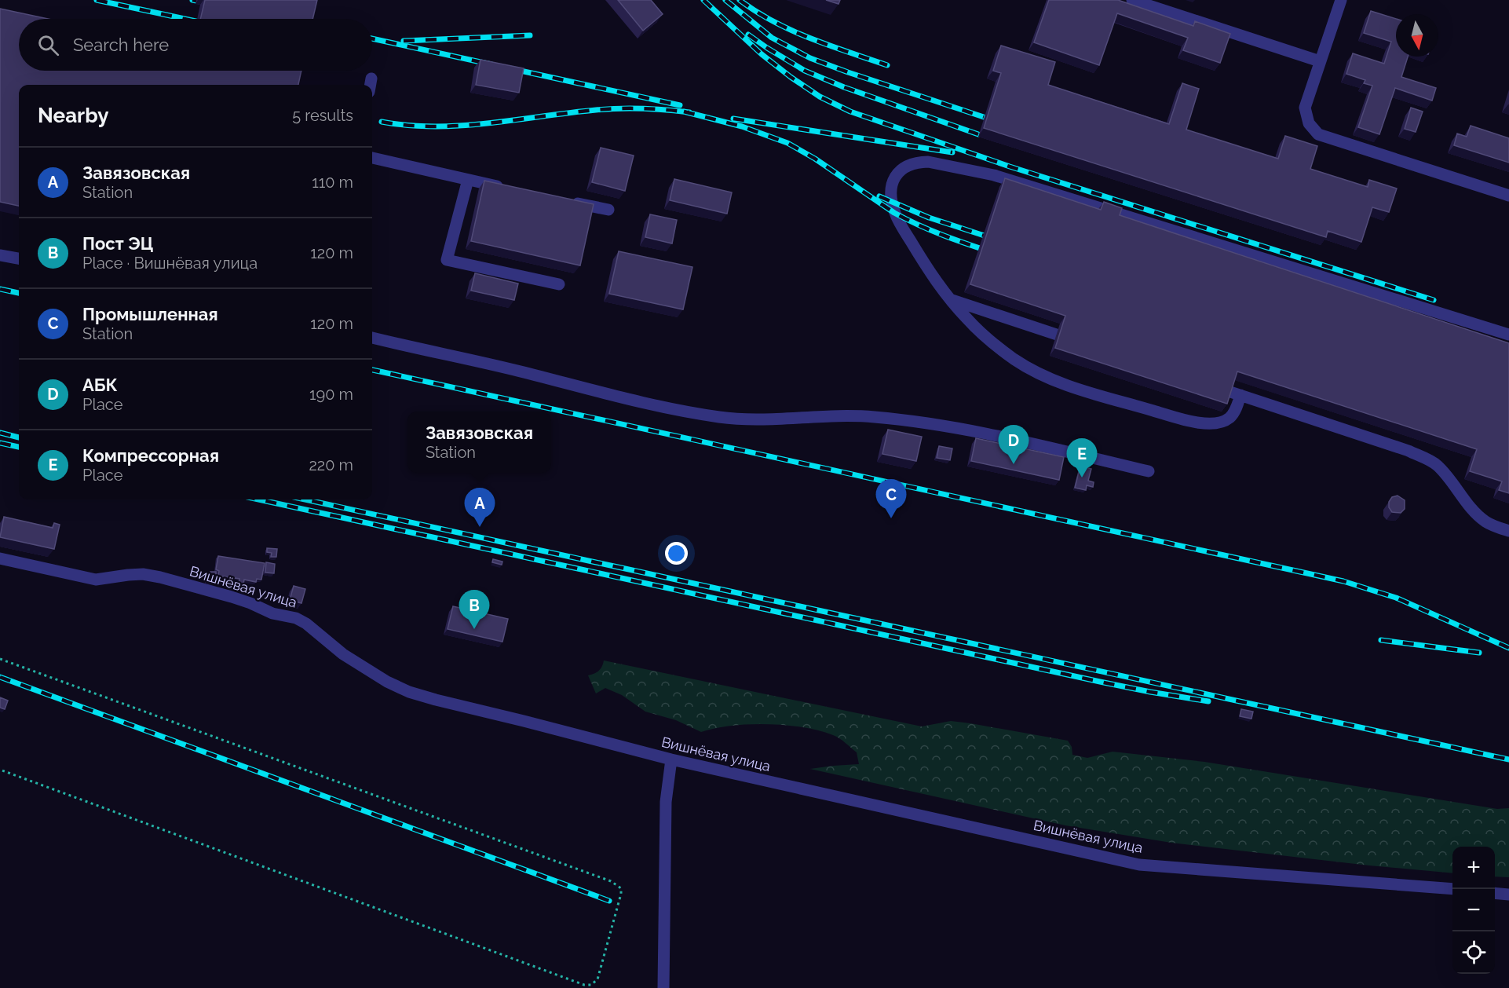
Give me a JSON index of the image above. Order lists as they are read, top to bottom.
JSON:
{
  "streets": {
    "street": ["Вишнёвая улица"]
  },
  "north": "bottom",
  "page": {
    "search": "Search here",
    "heading": ["Nearby", "5 results"],
    "list": [
      {
        "mark": "A",
        "name": "Завязовская",
        "note": "Station",
        "value": "110 m"
      },
      {
        "mark": "B",
        "name": "Пост ЭЦ",
        "note": "Place · Вишнёвая улица",
        "value": "120 m"
      },
      {
        "mark": "C",
        "name": "Промышленная",
        "note": "Station",
        "value": "120 m"
      },
      {
        "mark": "D",
        "name": "АБК",
        "note": "Place",
        "value": "190 m"
      },
      {
        "mark": "E",
        "name": "Компрессорная",
        "note": "Place",
        "value": "220 m"
      }
    ],
    "popup": ["Завязовская", "Station"],
    "pins": [
      "D",
      "E",
      "C",
      "A",
      "B"
    ],
    "map_buttons": ["+", "−"]
  }
}
